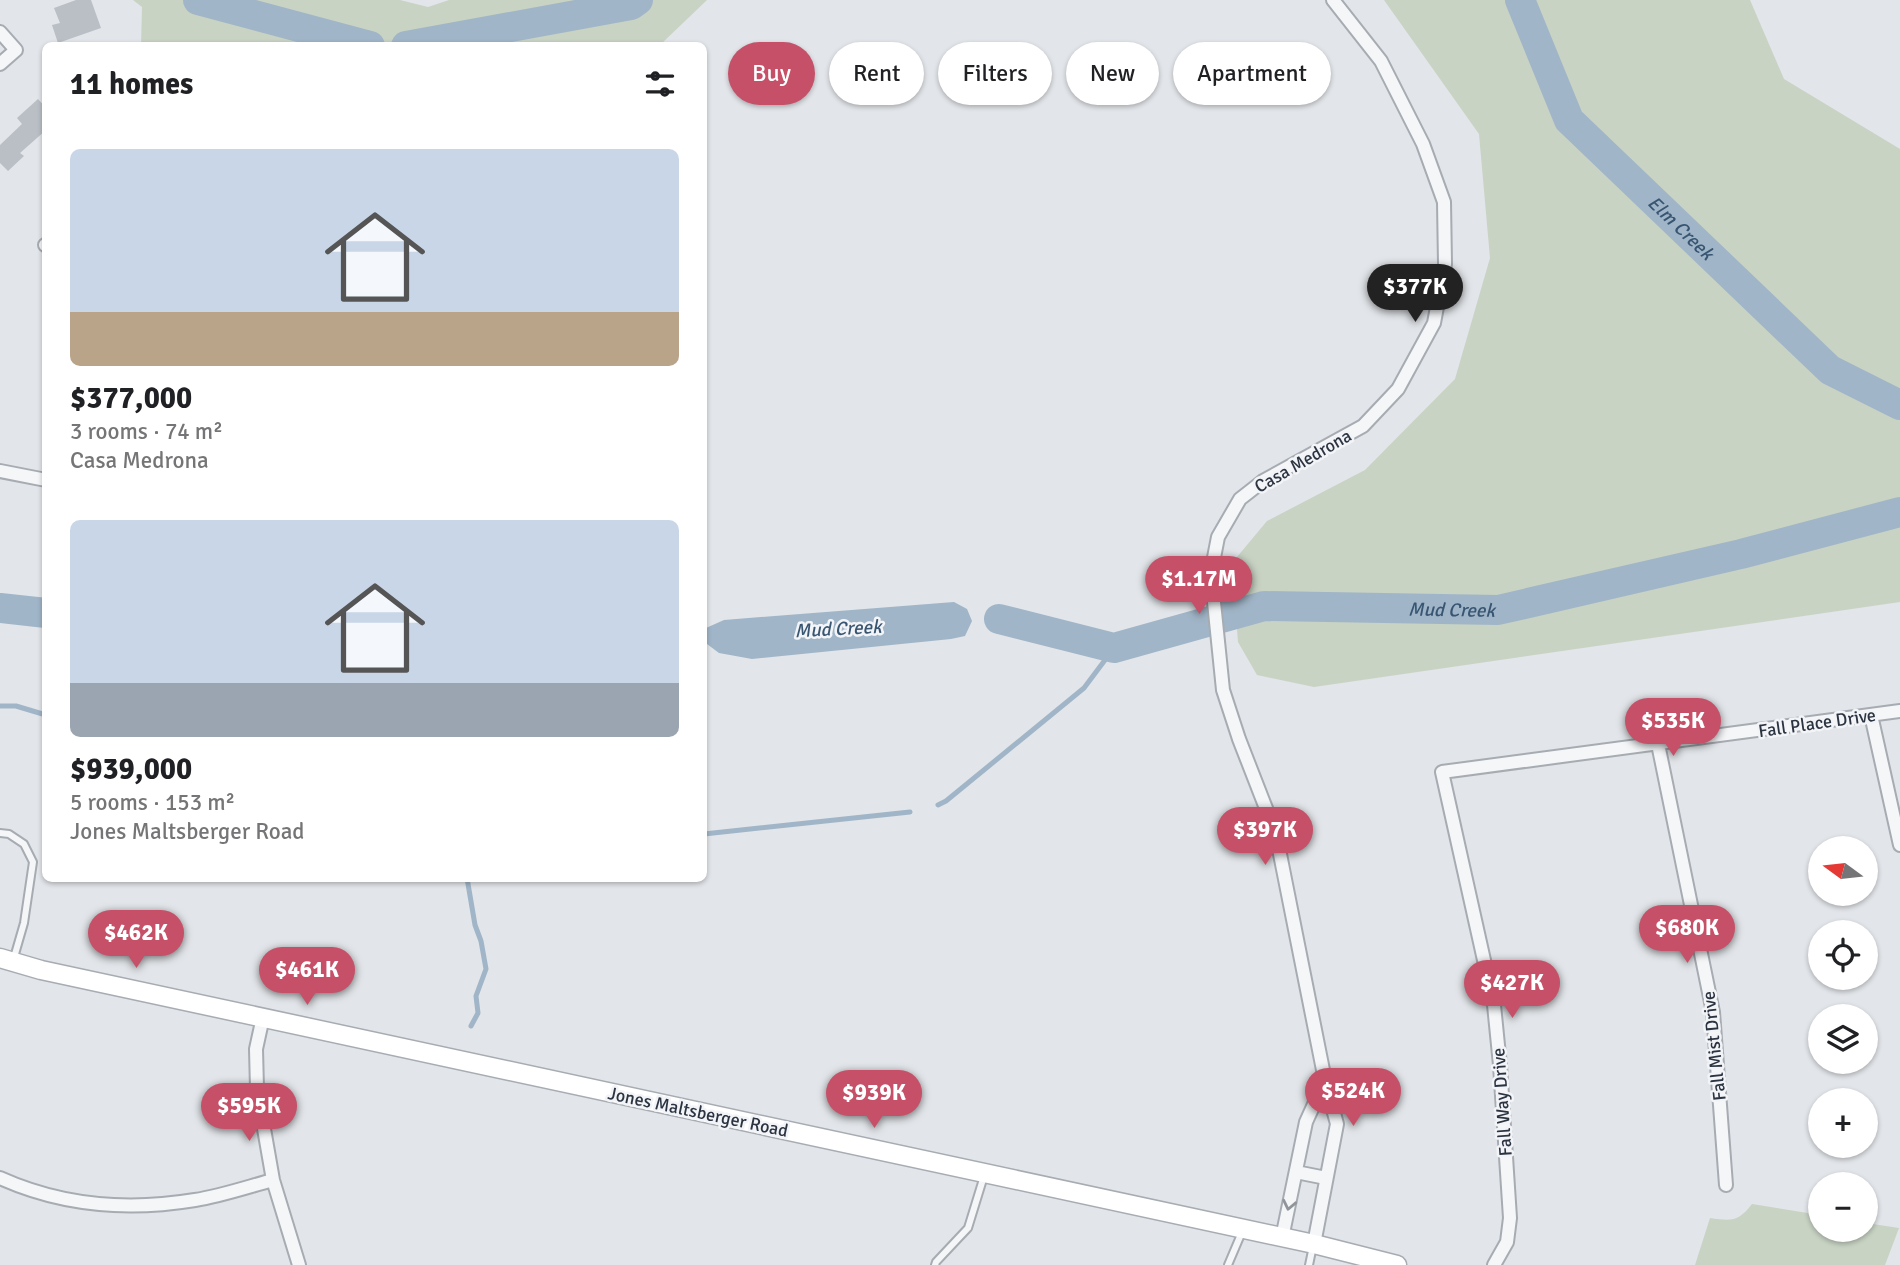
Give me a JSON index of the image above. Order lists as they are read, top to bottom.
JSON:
{
  "streets": {
    "main road": ["Jones Maltsberger Road"],
    "street": [
      "Casa Medrona",
      "Fall Place Drive",
      "Fall Mist Drive",
      "Fall Way Drive"
    ]
  },
  "crossings": [
    ["Casa Medrona", "Jones Maltsberger Road"],
    ["Fall Place Drive", "Fall Mist Drive"],
    ["Fall Place Drive", "Fall Way Drive"]
  ],
  "water": ["Elm Creek", "Mud Creek"],
  "north": "left",
  "page": {
    "chip": [
      "Buy",
      "Rent",
      "Filters",
      "New",
      "Apartment"
    ],
    "heading": "11 homes",
    "list": [
      {
        "name": "$377,000",
        "note": "3 rooms · 74 m² · Casa Medrona"
      },
      {
        "name": "$939,000",
        "note": "5 rooms · 153 m² · Jones Maltsberger Road"
      }
    ],
    "price": [
      "$377K",
      "$1.17M",
      "$535K",
      "$397K",
      "$680K",
      "$462K",
      "$461K",
      "$427K",
      "$524K",
      "$939K",
      "$595K"
    ],
    "map_buttons": ["+", "−"]
  }
}
